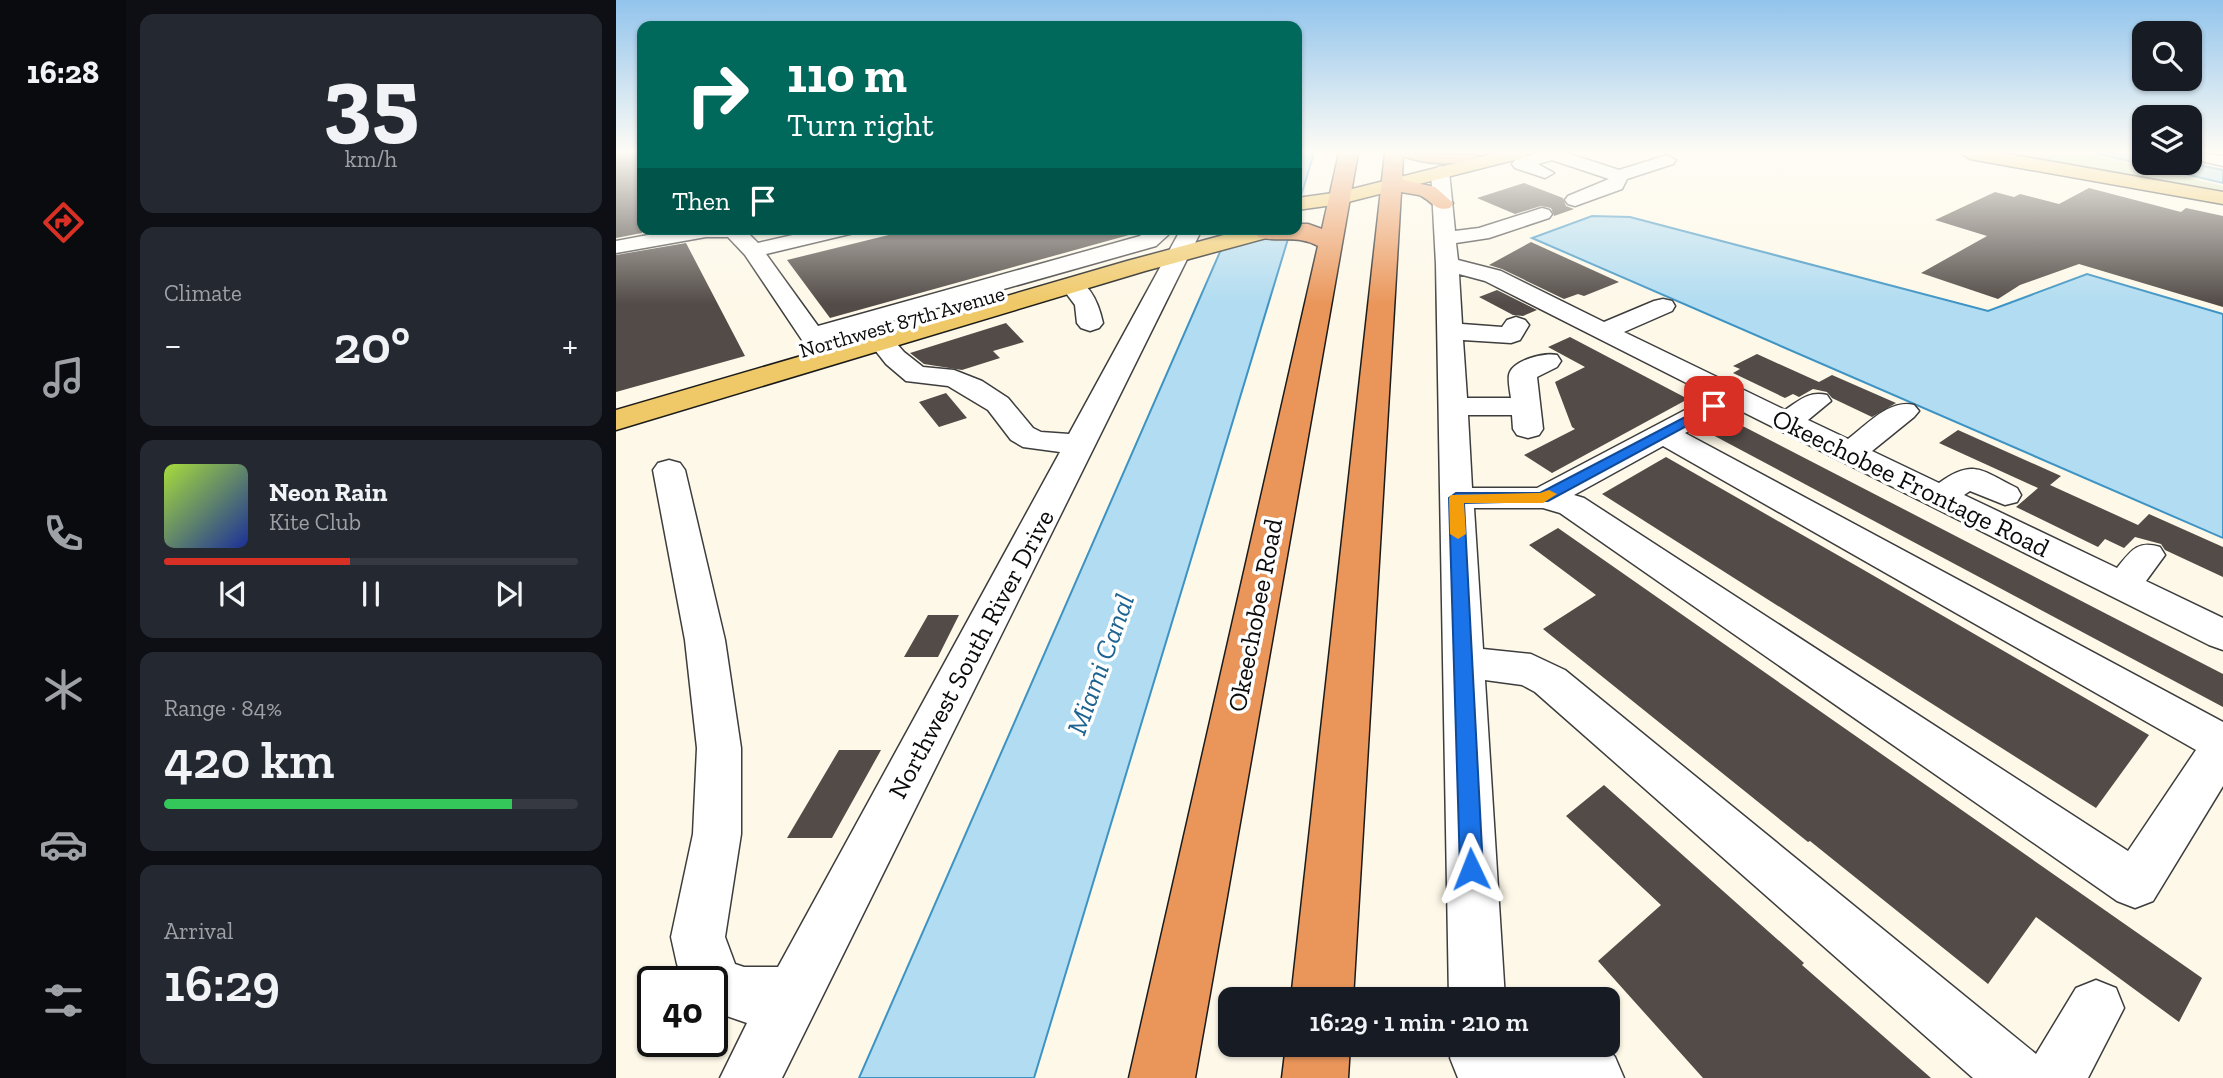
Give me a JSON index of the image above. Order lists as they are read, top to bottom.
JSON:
{
  "streets": {
    "highway": ["Okeechobee Road"],
    "main road": ["Northwest 87th Avenue"],
    "street": ["Okeechobee Frontage Road", "Northwest South River Drive"]
  },
  "crossings": [
    ["Northwest 87th Avenue", "Northwest South River Drive"]
  ],
  "water": ["Miami Canal"],
  "page": {
    "tabs": "16:28",
    "tile": [
      ["35", "km/h"],
      "Climate",
      ["Range · 84%", "420 km"],
      ["Arrival", "16:29"]
    ],
    "turn": ["110 m", "Turn right"],
    "then": "Then",
    "heat": ["−", "20°", "+"],
    "song": ["Neon Rain", "Kite Club"],
    "limit": "40",
    "trip": "16:29 · 1 min · 210 m"
  }
}
